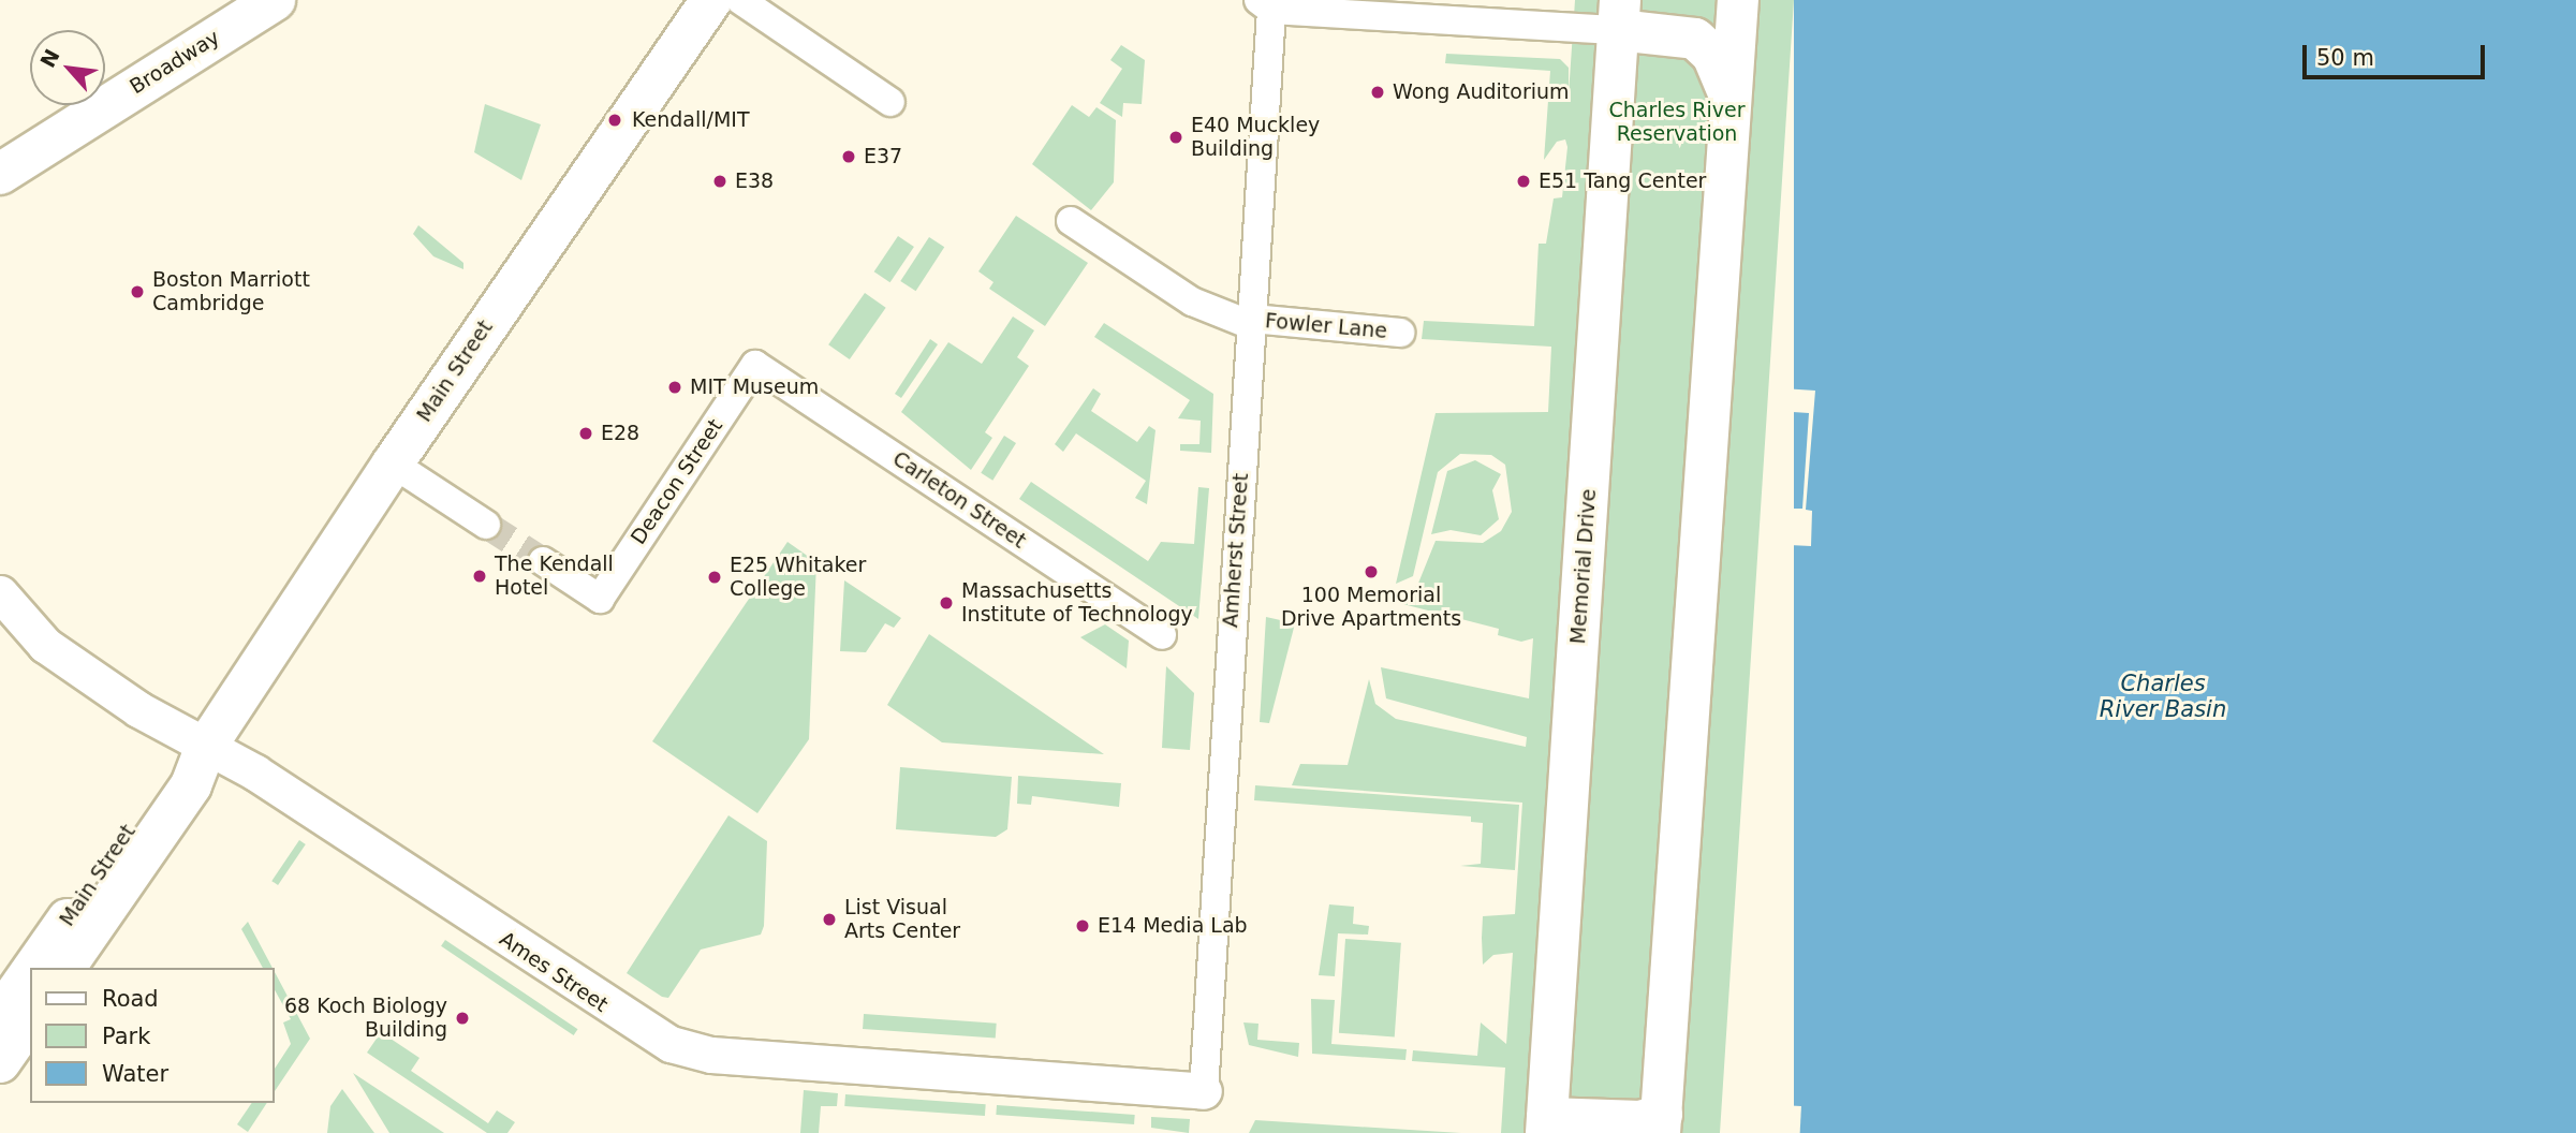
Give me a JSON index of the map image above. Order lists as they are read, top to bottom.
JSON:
{
  "streets": {
    "main road": ["Broadway", "Main Street", "Memorial Drive"],
    "street": [
      "Fowler Lane",
      "Deacon Street",
      "Carleton Street",
      "Amherst Street",
      "Ames Street"
    ]
  },
  "crossings": [
    ["Fowler Lane", "Amherst Street"],
    ["Main Street", "Ames Street"],
    ["Deacon Street", "Carleton Street"],
    ["Amherst Street", "Ames Street"]
  ],
  "water": ["Charles River Basin"],
  "parks": ["Charles River Reservation"],
  "places": [
    "Wong Auditorium",
    "Kendall/MIT",
    "E40 Muckley Building",
    "E37",
    "E38",
    "E51 Tang Center",
    "Boston Marriott Cambridge",
    "MIT Museum",
    "E28",
    "100 Memorial Drive Apartments",
    "The Kendall Hotel",
    "E25 Whitaker College",
    "Massachusetts Institute of Technology",
    "List Visual Arts Center",
    "E14 Media Lab",
    "68 Koch Biology Building"
  ],
  "legend": ["Road", "Park", "Water"],
  "scale_bar": "50 m",
  "north": "top left"
}
